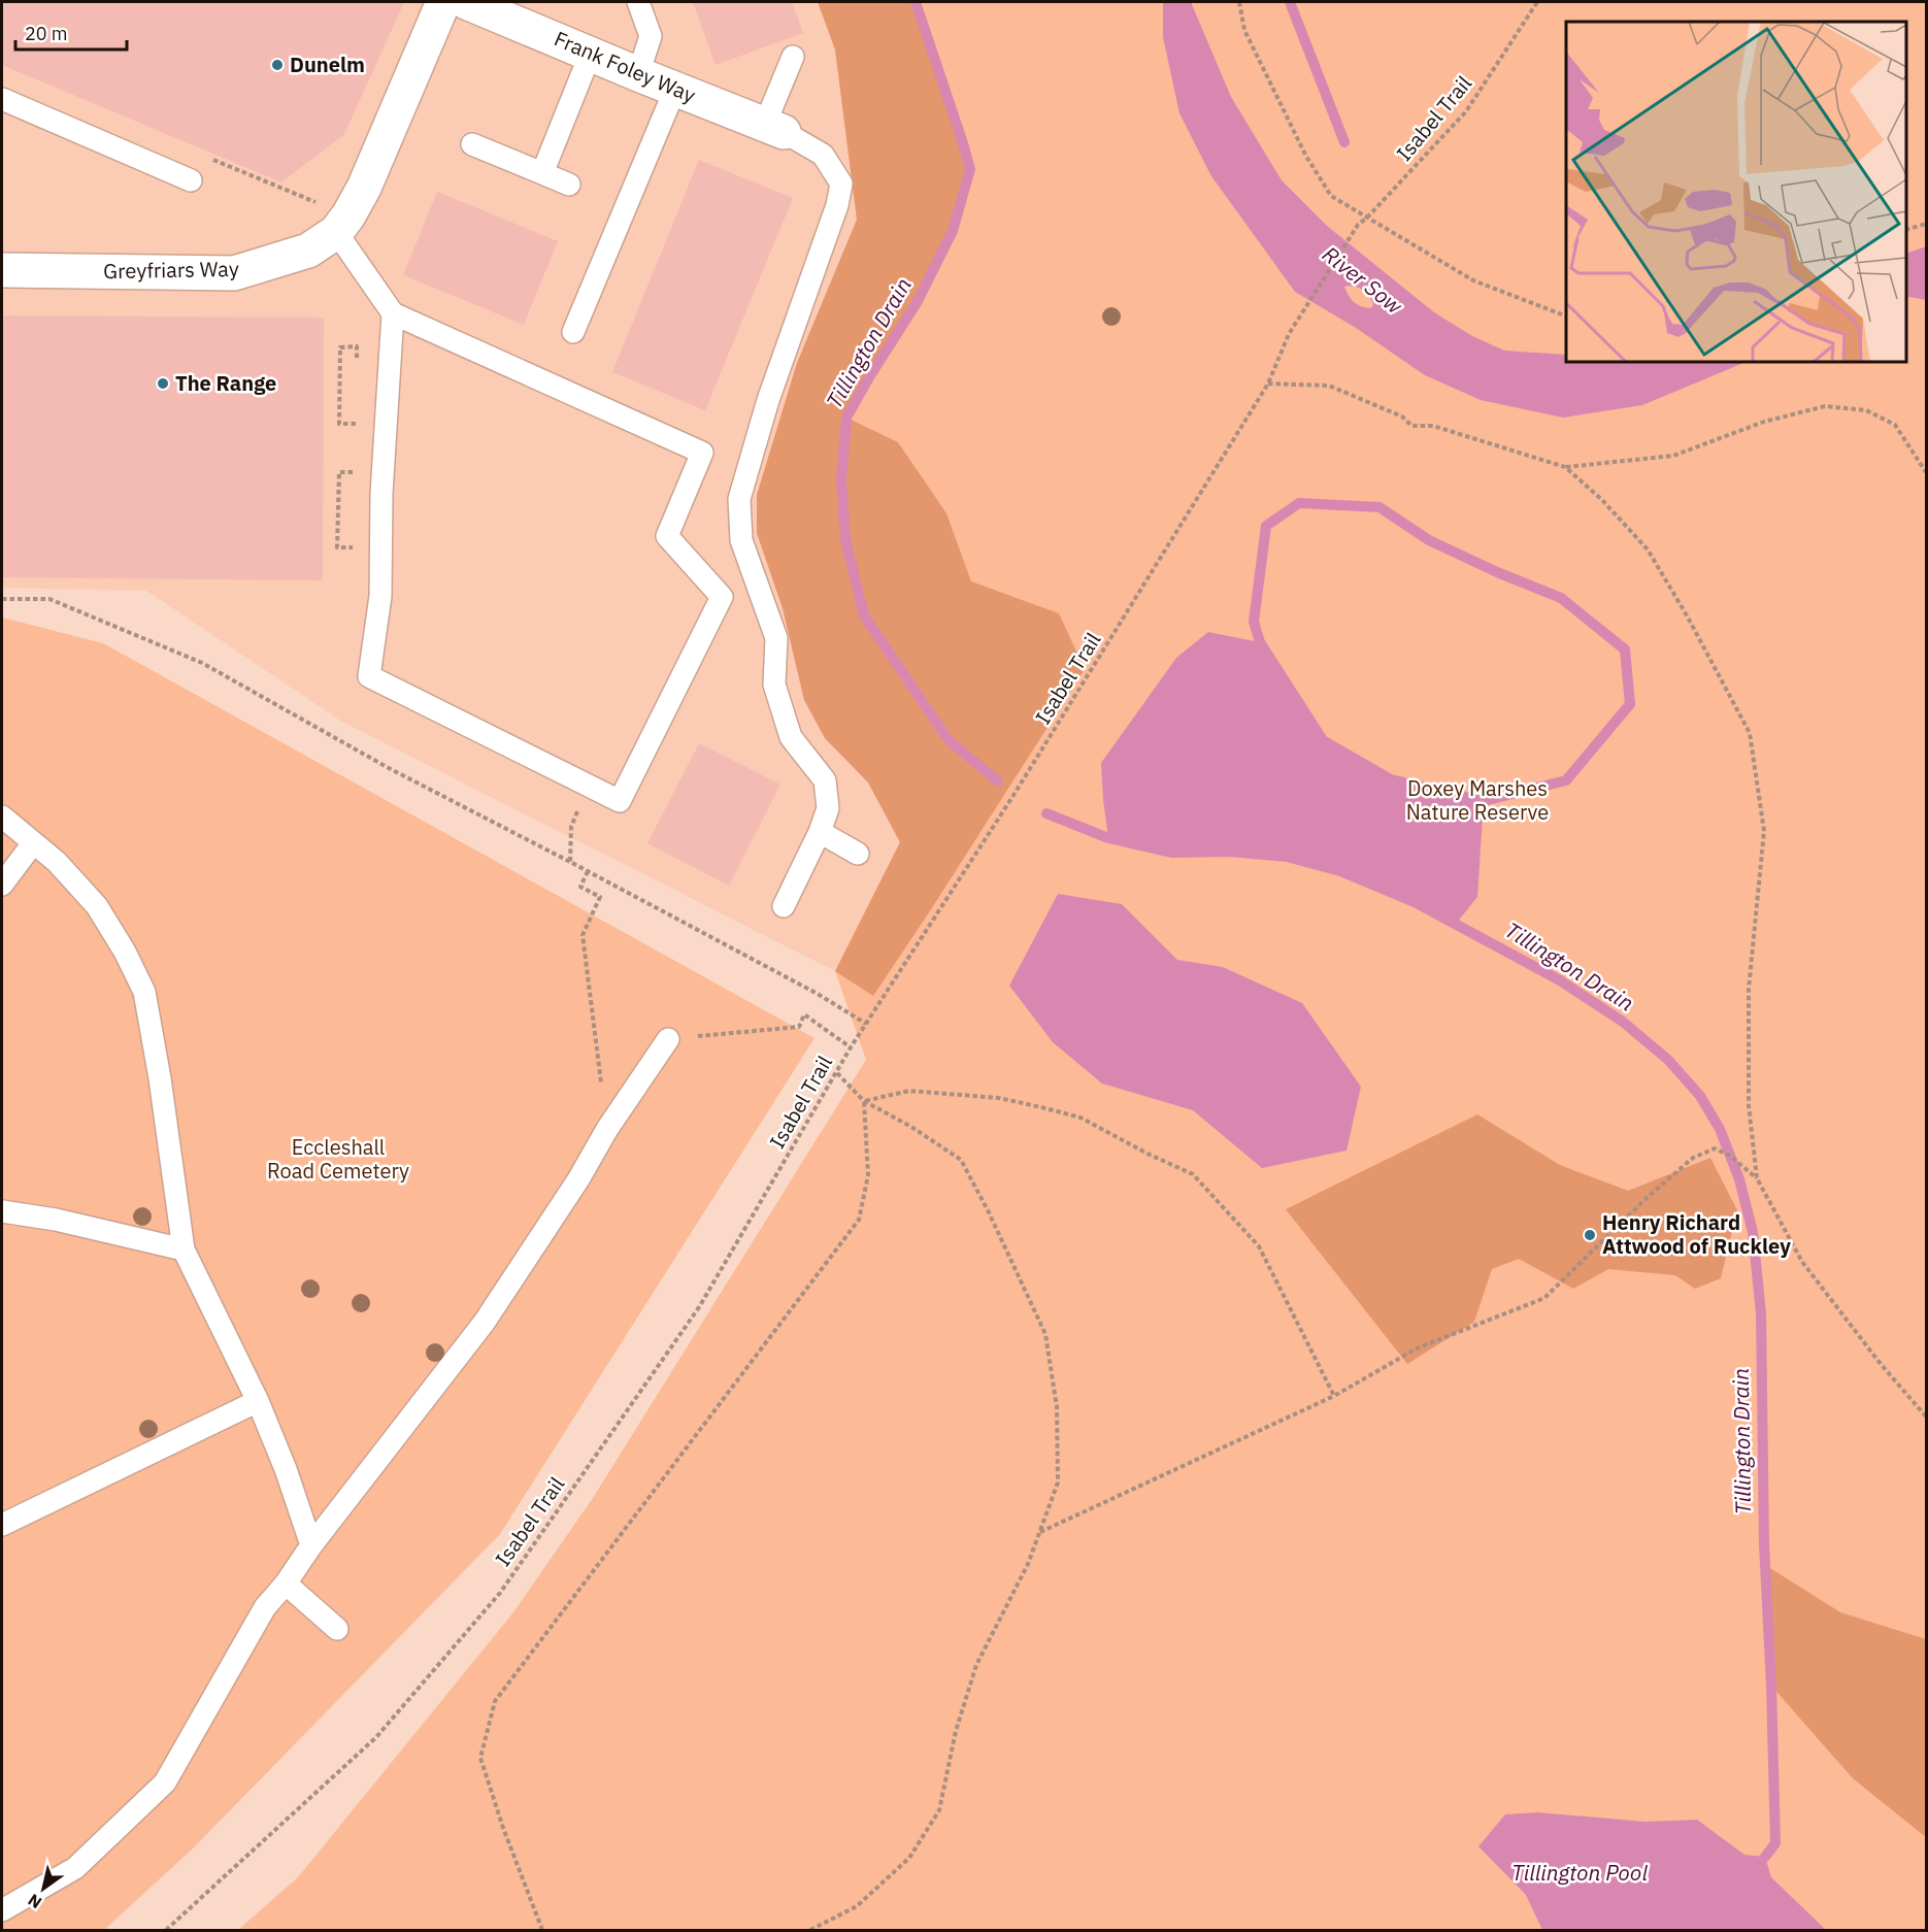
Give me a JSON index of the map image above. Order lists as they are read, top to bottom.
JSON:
{
  "streets": {
    "street": ["Frank Foley Way", "Greyfriars Way"],
    "path": ["Isabel Trail"]
  },
  "water": ["River Sow", "Tillington Drain", "Tillington Pool"],
  "parks": ["Doxey Marshes Nature Reserve", "Eccleshall Road Cemetery"],
  "places": ["Dunelm", "The Range", "Henry Richard Attwood of Ruckley"],
  "scale_bar": "20 m",
  "north": "bottom left"
}
